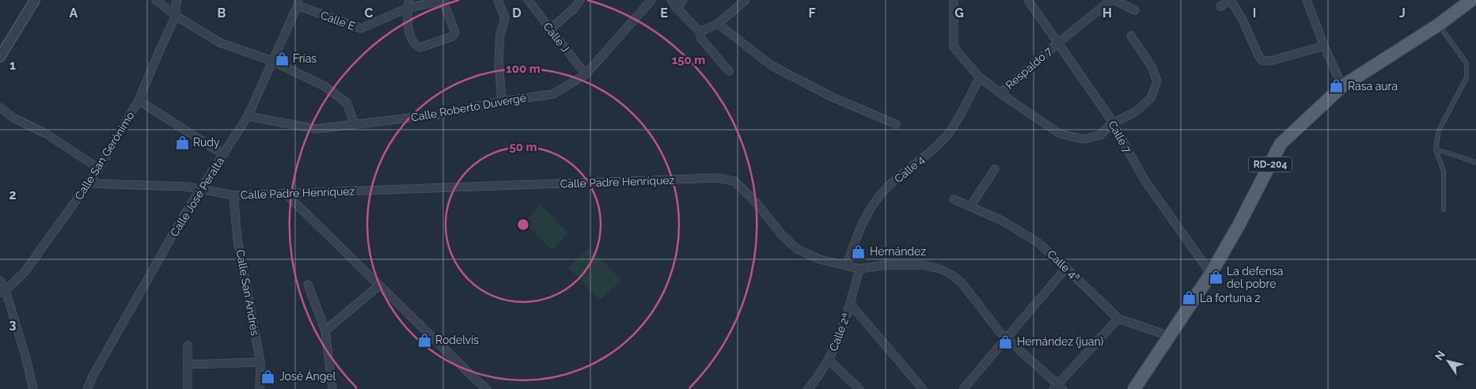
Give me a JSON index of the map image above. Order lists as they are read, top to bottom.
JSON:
{
  "streets": {
    "main road": ["RD-204"],
    "street": [
      "Calle E",
      "Calle J",
      "Respaldo 7",
      "Calle Roberto Duvergé",
      "Calle 7",
      "Calle San Gerónimo",
      "Calle 4",
      "Calle Padre Henríquez",
      "Calle José Peralta",
      "Calle 4ª",
      "Calle San Andrés",
      "Calle 2ª"
    ]
  },
  "crossings": [
    ["Calle E", "Calle José Peralta"],
    ["Calle J", "Calle Roberto Duvergé"],
    ["Respaldo 7", "Calle 7"],
    ["Calle Roberto Duvergé", "Calle José Peralta"],
    ["Calle 7", "RD-204"],
    ["Calle San Gerónimo", "Calle Padre Henríquez"],
    ["RD-204", "Calle 4ª"],
    ["Calle 4", "Calle Padre Henríquez"],
    ["Calle Padre Henríquez", "Calle José Peralta"],
    ["Calle Padre Henríquez", "Calle San Andrés"],
    ["Calle Padre Henríquez", "Calle 2ª"]
  ],
  "places": {
    "shop": [
      "Frías",
      "Rasa aura",
      "Rudy",
      "Hernández",
      "La defensa del pobre",
      "La fortuna 2",
      "Rodelvis",
      "Hernández (juan)",
      "José Ángel"
    ]
  },
  "north": "top left",
  "grid": {
    "columns": [
      "A",
      "B",
      "C",
      "D",
      "E",
      "F",
      "G",
      "H",
      "I",
      "J"
    ],
    "rows": ["1", "2", "3"]
  },
  "rings": ["150 m", "100 m", "50 m"]
}
